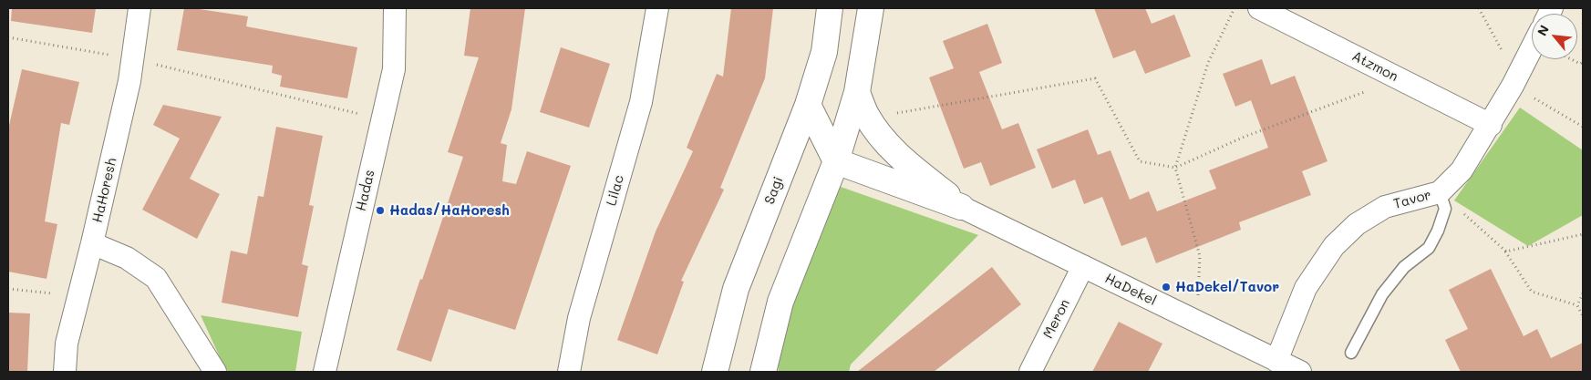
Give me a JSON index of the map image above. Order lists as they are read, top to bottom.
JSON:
{
  "streets": {
    "street": [
      "Atzmon",
      "HaHoresh",
      "Hadas",
      "Lilac",
      "Sagi",
      "Tavor",
      "HaDekel",
      "Meron"
    ]
  },
  "crossings": [
    ["Atzmon", "Tavor"],
    ["Tavor", "HaDekel"],
    ["HaDekel", "Meron"]
  ],
  "places": ["Hadas/HaHoresh", "HaDekel/Tavor"],
  "north": "top left"
}
